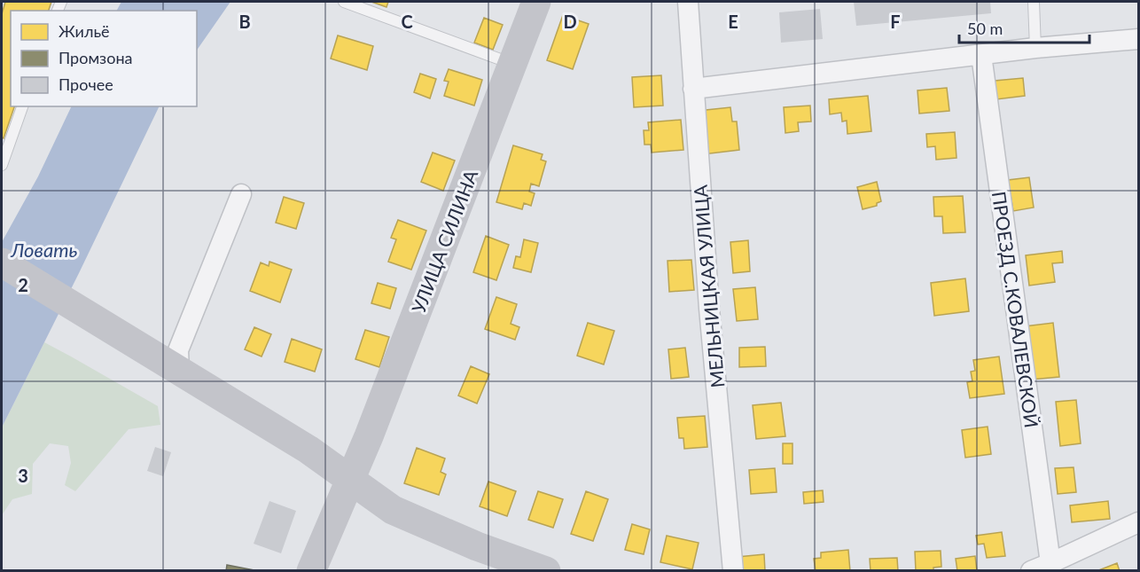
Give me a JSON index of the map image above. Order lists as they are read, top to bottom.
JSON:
{
  "streets": {
    "main road": ["УЛИЦА СИЛИНА"],
    "street": ["МЕЛЬНИЦКАЯ УЛИЦА", "ПРОЕЗД С.КОВАЛЕВСКОЙ"]
  },
  "water": ["Ловать"],
  "legend": ["Жильё", "Промзона", "Прочее"],
  "scale_bar": "50 m",
  "grid": {
    "columns": [
      "B",
      "C",
      "D",
      "E",
      "F"
    ],
    "rows": ["2", "3"]
  }
}
